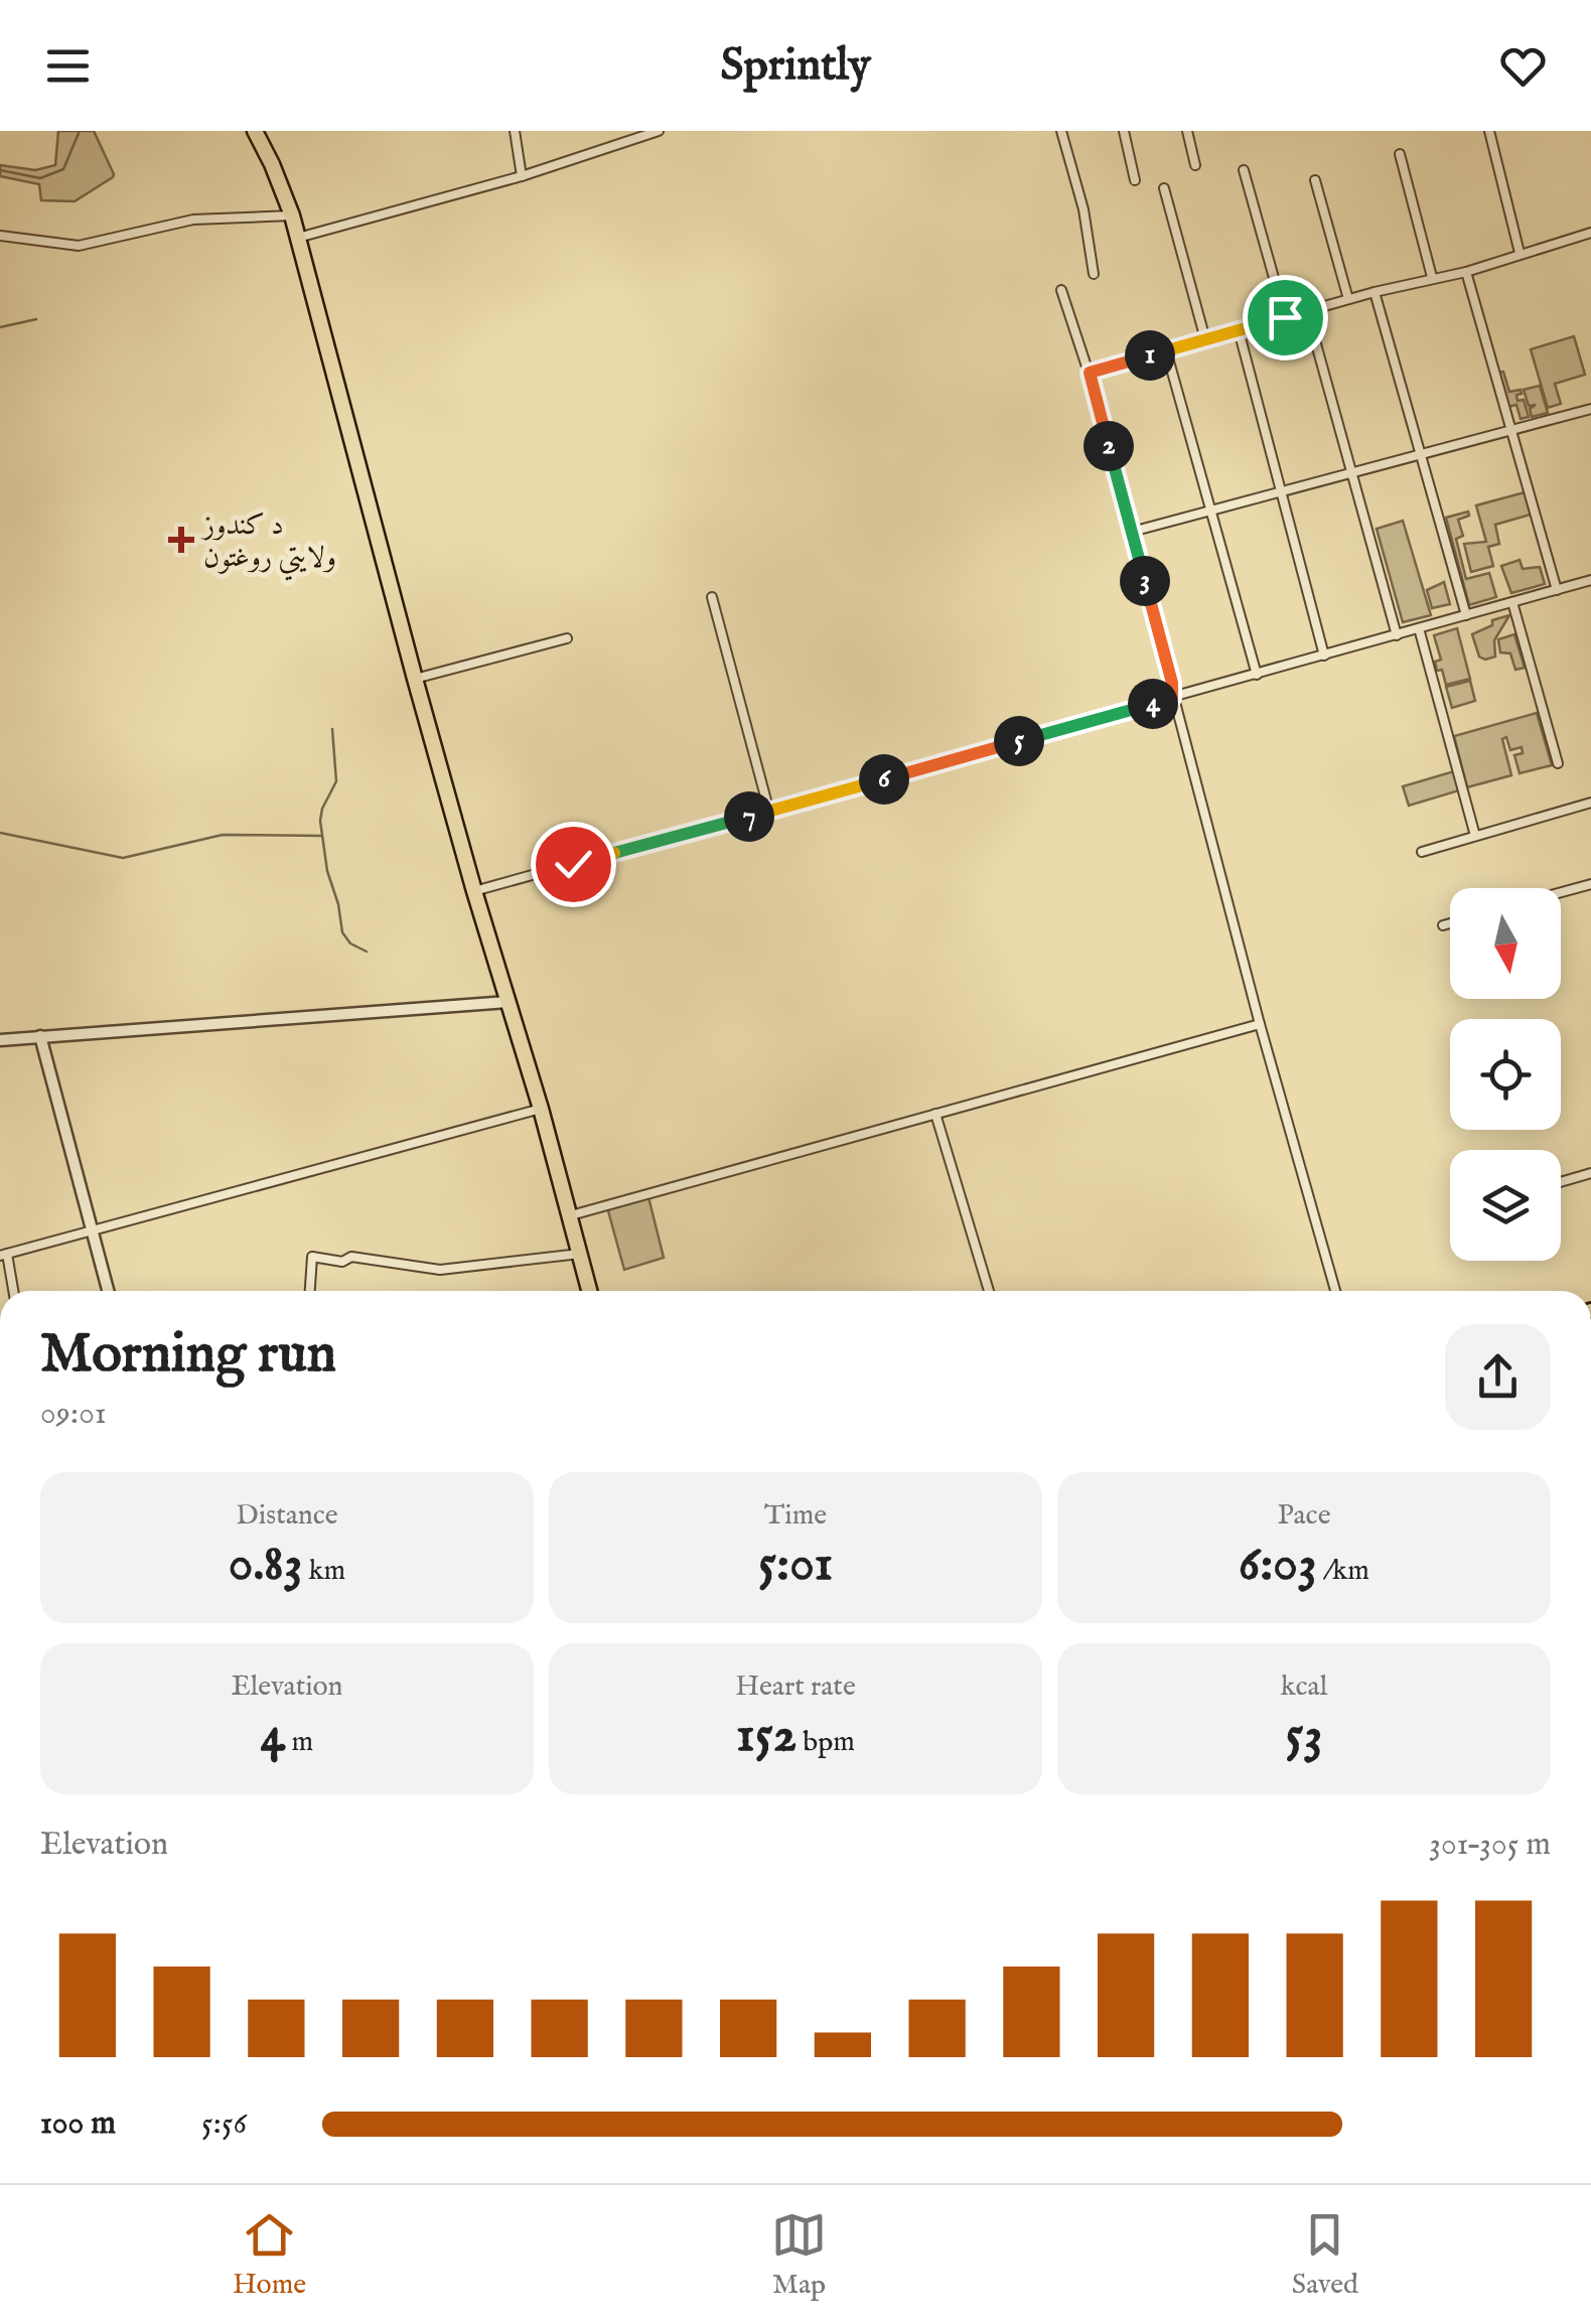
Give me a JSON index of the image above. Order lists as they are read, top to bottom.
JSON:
{
  "places": {
    "health": ["د کندوز ولایتي روغتون"]
  },
  "north": "bottom",
  "page": {
    "header": "Sprintly",
    "pins": [
      "1",
      "2",
      "3",
      "4",
      "5",
      "6",
      "7"
    ],
    "heading": ["Morning run", "09:01"],
    "stats": [
      ["Distance", "0.83 km"],
      ["Time", "5:01"],
      ["Pace", "6:03 /km"],
      ["Elevation", "4 m"],
      ["Heart rate", "152 bpm"],
      ["kcal", "53"]
    ],
    "chart": ["Elevation", "301–305 m"],
    "list": [
      {
        "name": "100 m",
        "note": "5:56"
      }
    ],
    "tabs": ["Home", "Map", "Saved"]
  }
}
